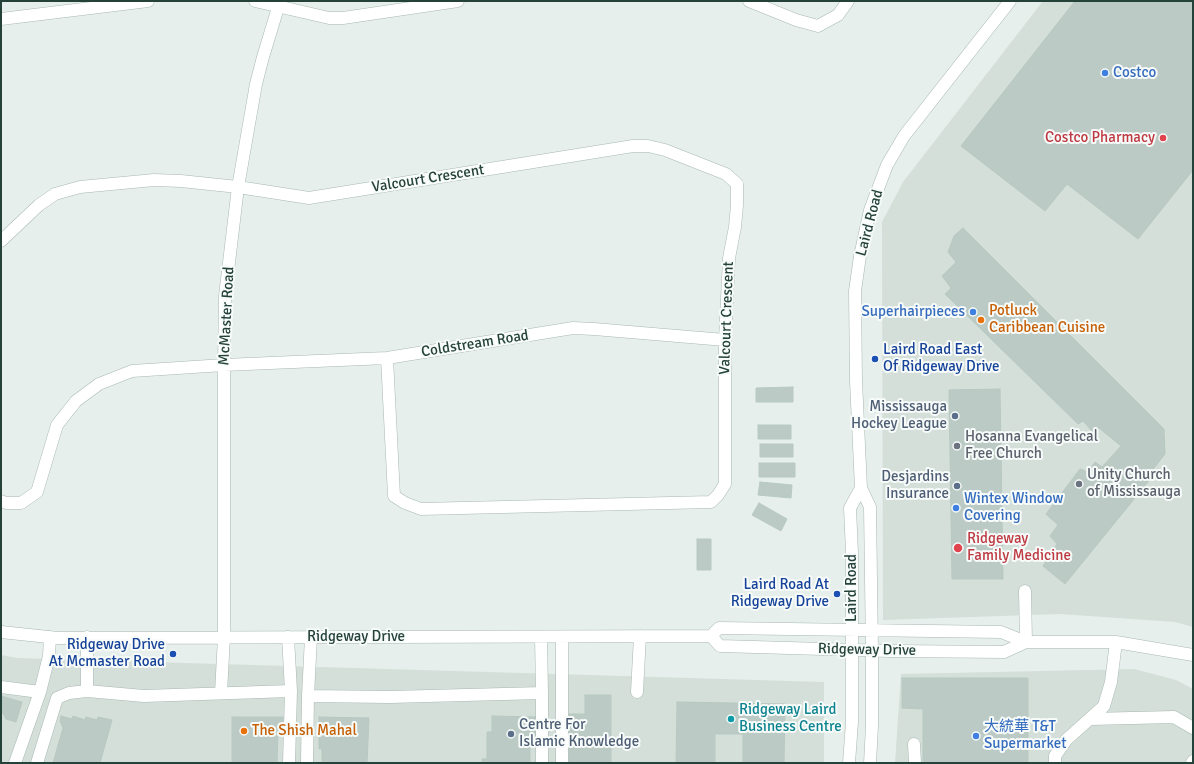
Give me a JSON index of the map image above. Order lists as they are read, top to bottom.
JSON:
{
  "streets": {
    "street": [
      "Valcourt Crescent",
      "Laird Road",
      "McMaster Road",
      "Coldstream Road",
      "Ridgeway Drive"
    ]
  },
  "crossings": [
    ["Valcourt Crescent", "McMaster Road"],
    ["Valcourt Crescent", "Coldstream Road"],
    ["Laird Road", "Ridgeway Drive"],
    ["McMaster Road", "Coldstream Road"],
    ["McMaster Road", "Ridgeway Drive"]
  ],
  "places": [
    "Costco",
    "Costco Pharmacy",
    "Superhairpieces",
    "Potluck Caribbean Cuisine",
    "Laird Road East Of Ridgeway Drive",
    "Mississauga Hockey League",
    "Hosanna Evangelical Free Church",
    "Unity Church of Mississauga",
    "Desjardins Insurance",
    "Wintex Window Covering",
    "Ridgeway Family Medicine",
    "Laird Road At Ridgeway Drive",
    "Ridgeway Drive At Mcmaster Road",
    "Ridgeway Laird Business Centre",
    "The Shish Mahal",
    "Centre For Islamic Knowledge",
    "大統華 T&T Supermarket"
  ]
}
